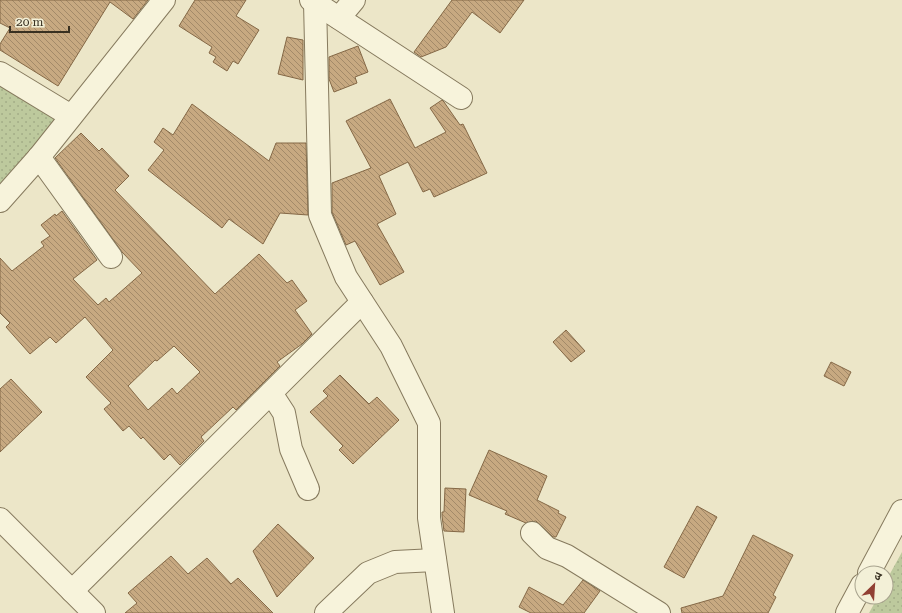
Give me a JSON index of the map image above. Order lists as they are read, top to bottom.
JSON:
{
  "scale_bar": "20 m",
  "north": "top right"
}
